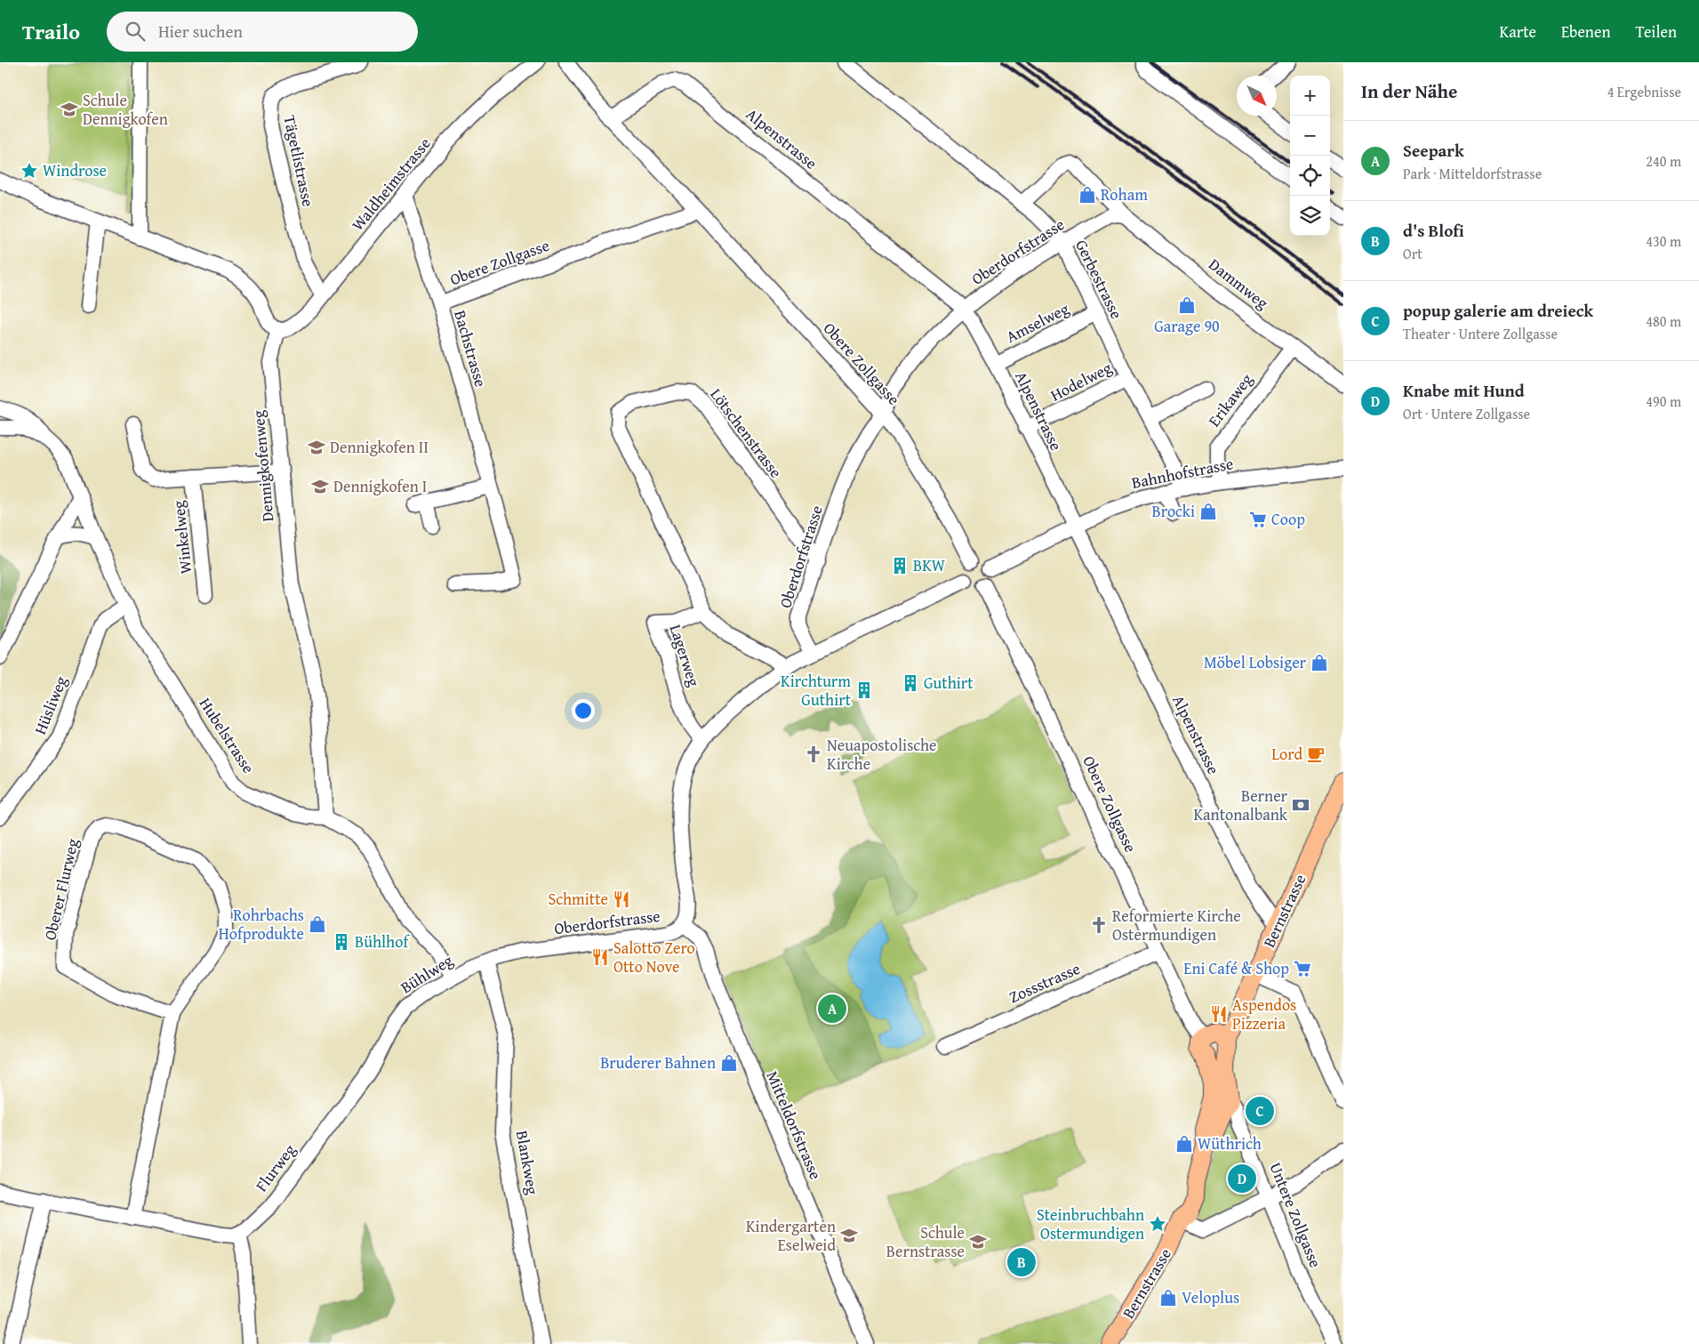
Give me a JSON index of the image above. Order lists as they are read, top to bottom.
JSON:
{
  "streets": {
    "main road": ["Bernstrasse"],
    "street": [
      "Alpenstrasse",
      "Tägetlistrasse",
      "Waldheimstrasse",
      "Oberdorfstrasse",
      "Obere Zollgasse",
      "Gerbestrasse",
      "Dammweg",
      "Amselweg",
      "Bachstrasse",
      "Hodelweg",
      "Erikaweg",
      "Lötschenstrasse",
      "Dennigkofenweg",
      "Bahnhofstrasse",
      "Winkelweg",
      "Lagerweg",
      "Hüsliweg",
      "Hubelstrasse",
      "Oberer Flurweg",
      "Bühlweg",
      "Zossstrasse",
      "Mitteldorfstrasse",
      "Blankweg",
      "Flurweg",
      "Untere Zollgasse"
    ]
  },
  "crossings": [
    ["Alpenstrasse", "Oberdorfstrasse"],
    ["Alpenstrasse", "Obere Zollgasse"],
    ["Alpenstrasse", "Amselweg"],
    ["Alpenstrasse", "Hodelweg"],
    ["Alpenstrasse", "Bahnhofstrasse"],
    ["Alpenstrasse", "Bernstrasse"],
    ["Tägetlistrasse", "Waldheimstrasse"],
    ["Waldheimstrasse", "Bachstrasse"],
    ["Waldheimstrasse", "Dennigkofenweg"],
    ["Oberdorfstrasse", "Obere Zollgasse"],
    ["Oberdorfstrasse", "Gerbestrasse"],
    ["Oberdorfstrasse", "Dammweg"],
    ["Oberdorfstrasse", "Lötschenstrasse"],
    ["Oberdorfstrasse", "Lagerweg"],
    ["Oberdorfstrasse", "Bühlweg"],
    ["Oberdorfstrasse", "Mitteldorfstrasse"],
    ["Oberdorfstrasse", "Blankweg"],
    ["Obere Zollgasse", "Bachstrasse"],
    ["Obere Zollgasse", "Bahnhofstrasse"],
    ["Obere Zollgasse", "Bernstrasse"],
    ["Obere Zollgasse", "Zossstrasse"],
    ["Gerbestrasse", "Dammweg"],
    ["Gerbestrasse", "Amselweg"],
    ["Gerbestrasse", "Hodelweg"],
    ["Gerbestrasse", "Bahnhofstrasse"],
    ["Dammweg", "Erikaweg"],
    ["Erikaweg", "Bahnhofstrasse"],
    ["Lötschenstrasse", "Lagerweg"],
    ["Dennigkofenweg", "Winkelweg"],
    ["Dennigkofenweg", "Hubelstrasse"],
    ["Hüsliweg", "Hubelstrasse"],
    ["Hubelstrasse", "Bühlweg"],
    ["Bernstrasse", "Untere Zollgasse"],
    ["Bühlweg", "Blankweg"],
    ["Bühlweg", "Flurweg"]
  ],
  "places": {
    "school or university": [
      "Schule Dennigkofen",
      "Dennigkofen II",
      "Dennigkofen I",
      "Kindergarten Eselweid",
      "Schule Bernstrasse"
    ],
    "place": ["Windrose", "Steinbruchbahn Ostermundigen"],
    "shop": [
      "Roham",
      "Garage 90",
      "Brocki",
      "Möbel Lobsiger",
      "Rohrbachs Hofprodukte",
      "Bruderer Bahnen",
      "Wüthrich",
      "Veloplus"
    ],
    "supermarket": ["Coop", "Eni Café & Shop"],
    "building": [
      "BKW",
      "Guthirt",
      "Kirchturm Guthirt",
      "Bühlhof"
    ],
    "church": ["Neuapostolische Kirche", "Reformierte Kirche Ostermundigen"],
    "cafe": ["Lord"],
    "bank": ["Berner Kantonalbank"],
    "restaurant": ["Schmitte", "Salotto Zero Otto Nove", "Aspendos Pizzeria"]
  },
  "north": "bottom right",
  "page": {
    "header": "Trailo",
    "search": "Hier suchen",
    "nav": ["Karte", "Ebenen", "Teilen"],
    "heading": ["In der Nähe", "4 Ergebnisse"],
    "map_buttons": ["+", "−"],
    "list": [
      {
        "mark": "A",
        "name": "Seepark",
        "note": "Park · Mitteldorfstrasse",
        "value": "240 m"
      },
      {
        "mark": "B",
        "name": "d's Blofi",
        "note": "Ort",
        "value": "430 m"
      },
      {
        "mark": "C",
        "name": "popup galerie am dreieck",
        "note": "Theater · Untere Zollgasse",
        "value": "480 m"
      },
      {
        "mark": "D",
        "name": "Knabe mit Hund",
        "note": "Ort · Untere Zollgasse",
        "value": "490 m"
      }
    ],
    "pins": [
      "A",
      "C",
      "D",
      "B"
    ]
  }
}
